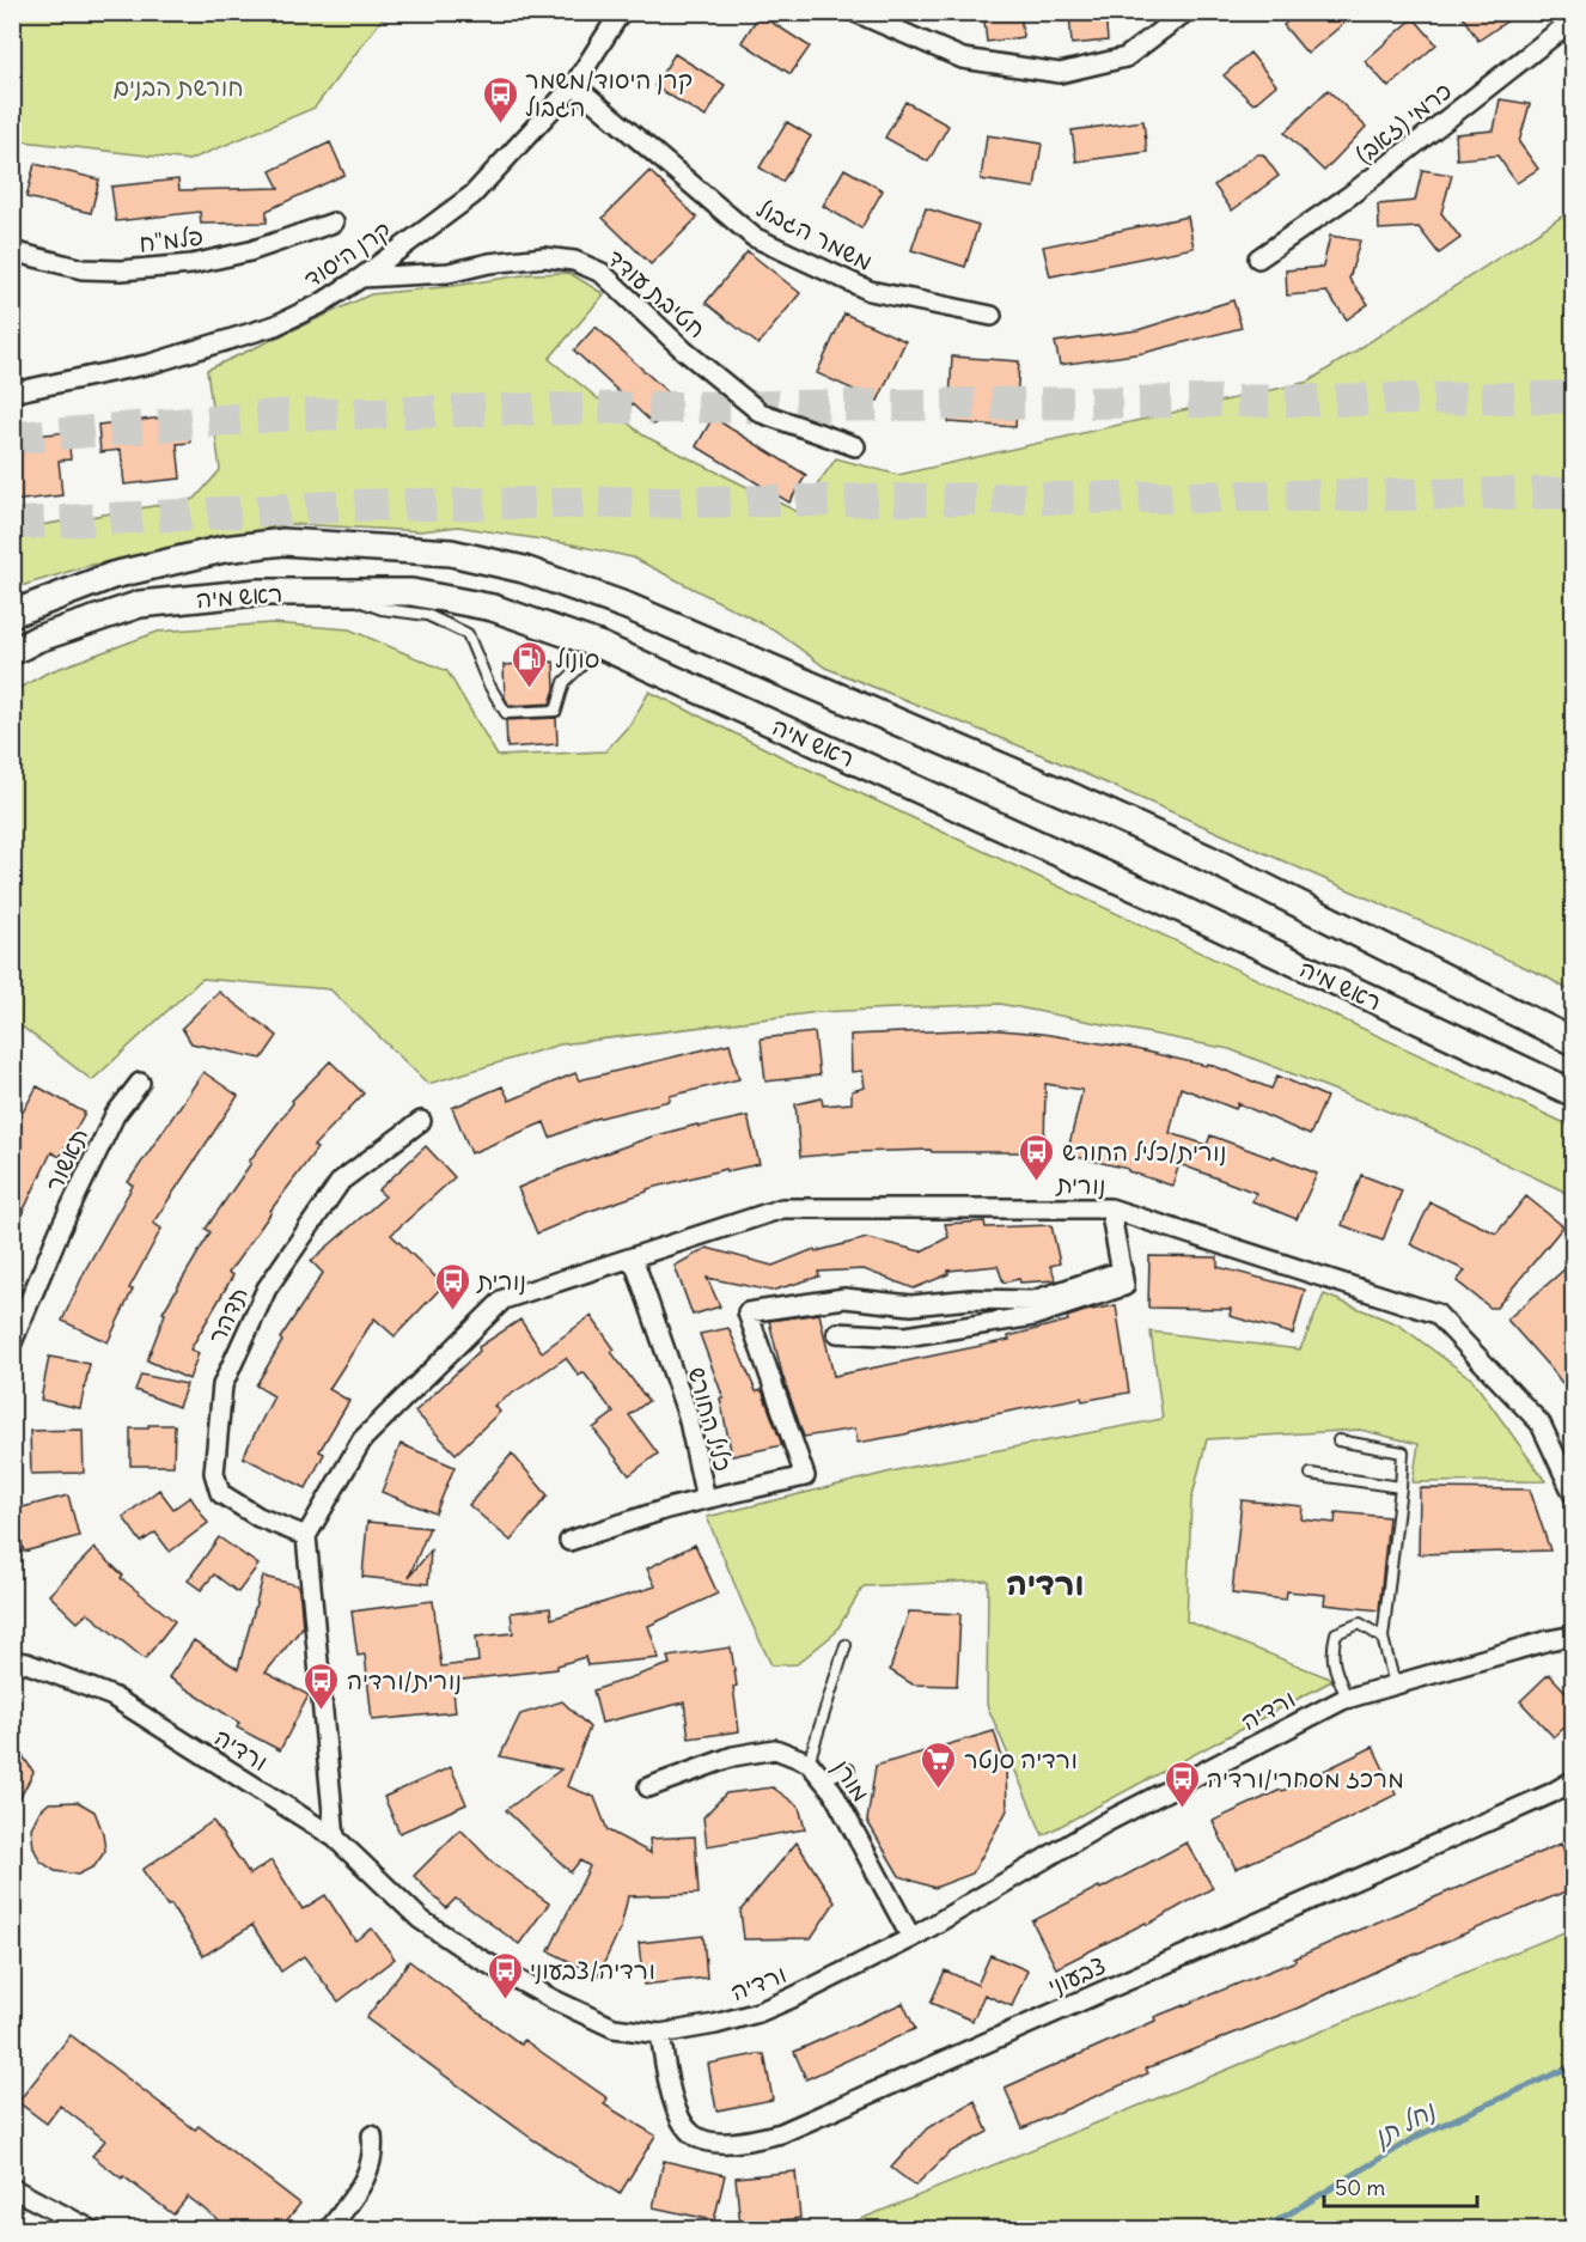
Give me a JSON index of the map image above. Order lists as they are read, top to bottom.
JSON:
{
  "streets": {
    "street": [
      "כרמי (זאב)",
      "משמר הגבול",
      "פלמ\"ח",
      "קרן היסוד",
      "חטיבת עודד",
      "ראש מיה",
      "תאשור",
      "נורית",
      "תדהר",
      "כליל החורש",
      "ורדיה",
      "מורן",
      "צבעוני"
    ]
  },
  "crossings": [
    ["משמר הגבול", "קרן היסוד"],
    ["קרן היסוד", "חטיבת עודד"],
    ["נורית", "תדהר"],
    ["נורית", "כליל החורש"],
    ["ורדיה", "מורן"],
    ["ורדיה", "צבעוני"]
  ],
  "districts": ["ורדיה"],
  "water": ["נחל תן"],
  "parks": ["חורשת הבנים"],
  "places": {
    "bus stop": [
      "קרן היסוד/משמר הגבול",
      "נורית/כליל החורש",
      "נורית",
      "נורית/ורדיה",
      "מרכז מסחרי/ורדיה",
      "ורדיה/צבעוני"
    ],
    "fuel station": ["סונול"],
    "supermarket": ["ורדיה סנטר"]
  },
  "scale_bar": "50 m"
}
